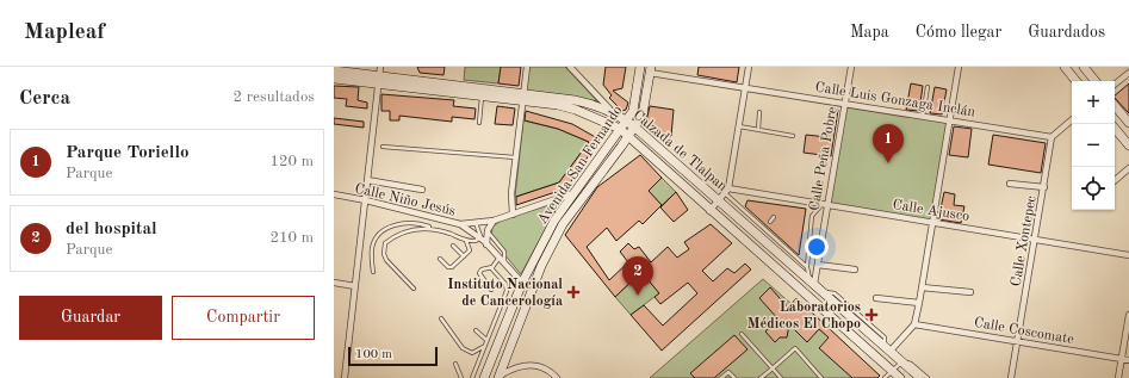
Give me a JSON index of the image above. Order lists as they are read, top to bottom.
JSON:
{
  "streets": {
    "main road": ["Calzada de Tlalpan", "Avenida San Fernando"],
    "street": [
      "Calle Luis Gonzaga Inclán",
      "Calle Peña Pobre",
      "Calle Niño Jesús",
      "Calle Ajusco",
      "Calle Xontepec",
      "Calle Coscomate"
    ]
  },
  "crossings": [
    ["Calle Luis Gonzaga Inclán", "Calle Peña Pobre"],
    ["Calle Luis Gonzaga Inclán", "Avenida San Fernando"],
    ["Calle Luis Gonzaga Inclán", "Calle Xontepec"],
    ["Calzada de Tlalpan", "Calle Peña Pobre"],
    ["Calzada de Tlalpan", "Avenida San Fernando"],
    ["Calzada de Tlalpan", "Calle Ajusco"],
    ["Calle Peña Pobre", "Calle Ajusco"],
    ["Avenida San Fernando", "Calle Niño Jesús"],
    ["Calle Ajusco", "Calle Xontepec"],
    ["Calle Xontepec", "Calle Coscomate"]
  ],
  "places": {
    "health": ["Instituto Nacional de Cancerología", "Laboratorios Médicos El Chopo"]
  },
  "scale_bar": "100 m",
  "page": {
    "header": "Mapleaf",
    "nav": ["Mapa", "Cómo llegar", "Guardados"],
    "heading": ["Cerca", "2 resultados"],
    "map_buttons": ["+", "−"],
    "pins": ["1", "2"],
    "list": [
      {
        "mark": "1",
        "name": "Parque Toriello",
        "note": "Parque",
        "value": "120 m"
      },
      {
        "mark": "2",
        "name": "del hospital",
        "note": "Parque",
        "value": "210 m"
      }
    ],
    "buttons": ["Guardar", "Compartir"],
    "scale": "100 m"
  }
}
